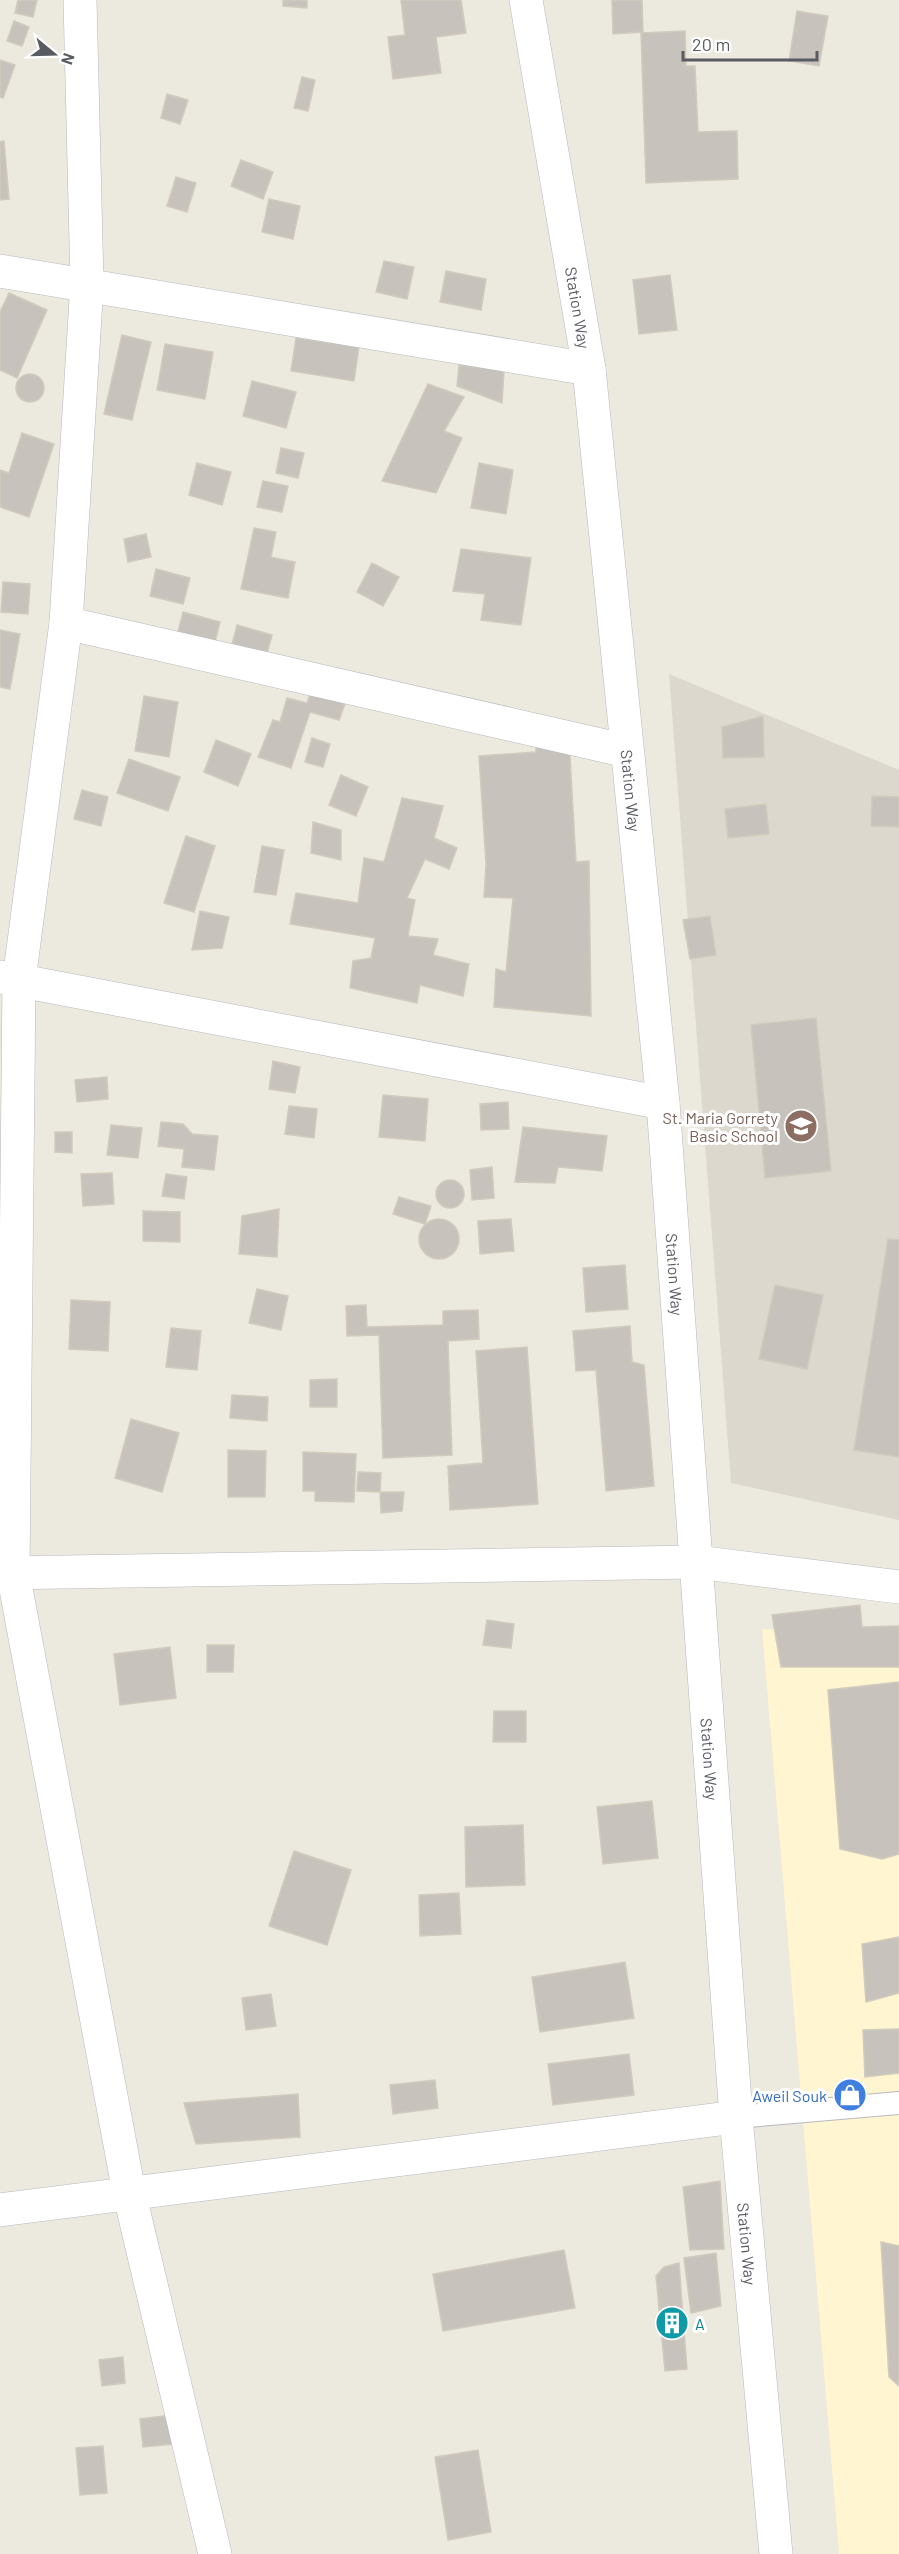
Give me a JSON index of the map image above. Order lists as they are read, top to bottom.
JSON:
{
  "streets": {
    "street": ["Station Way"]
  },
  "places": {
    "school or university": ["St. Maria Gorrety Basic School"],
    "shop": ["Aweil Souk"],
    "building": ["A"]
  },
  "scale_bar": "20 m",
  "north": "right"
}
